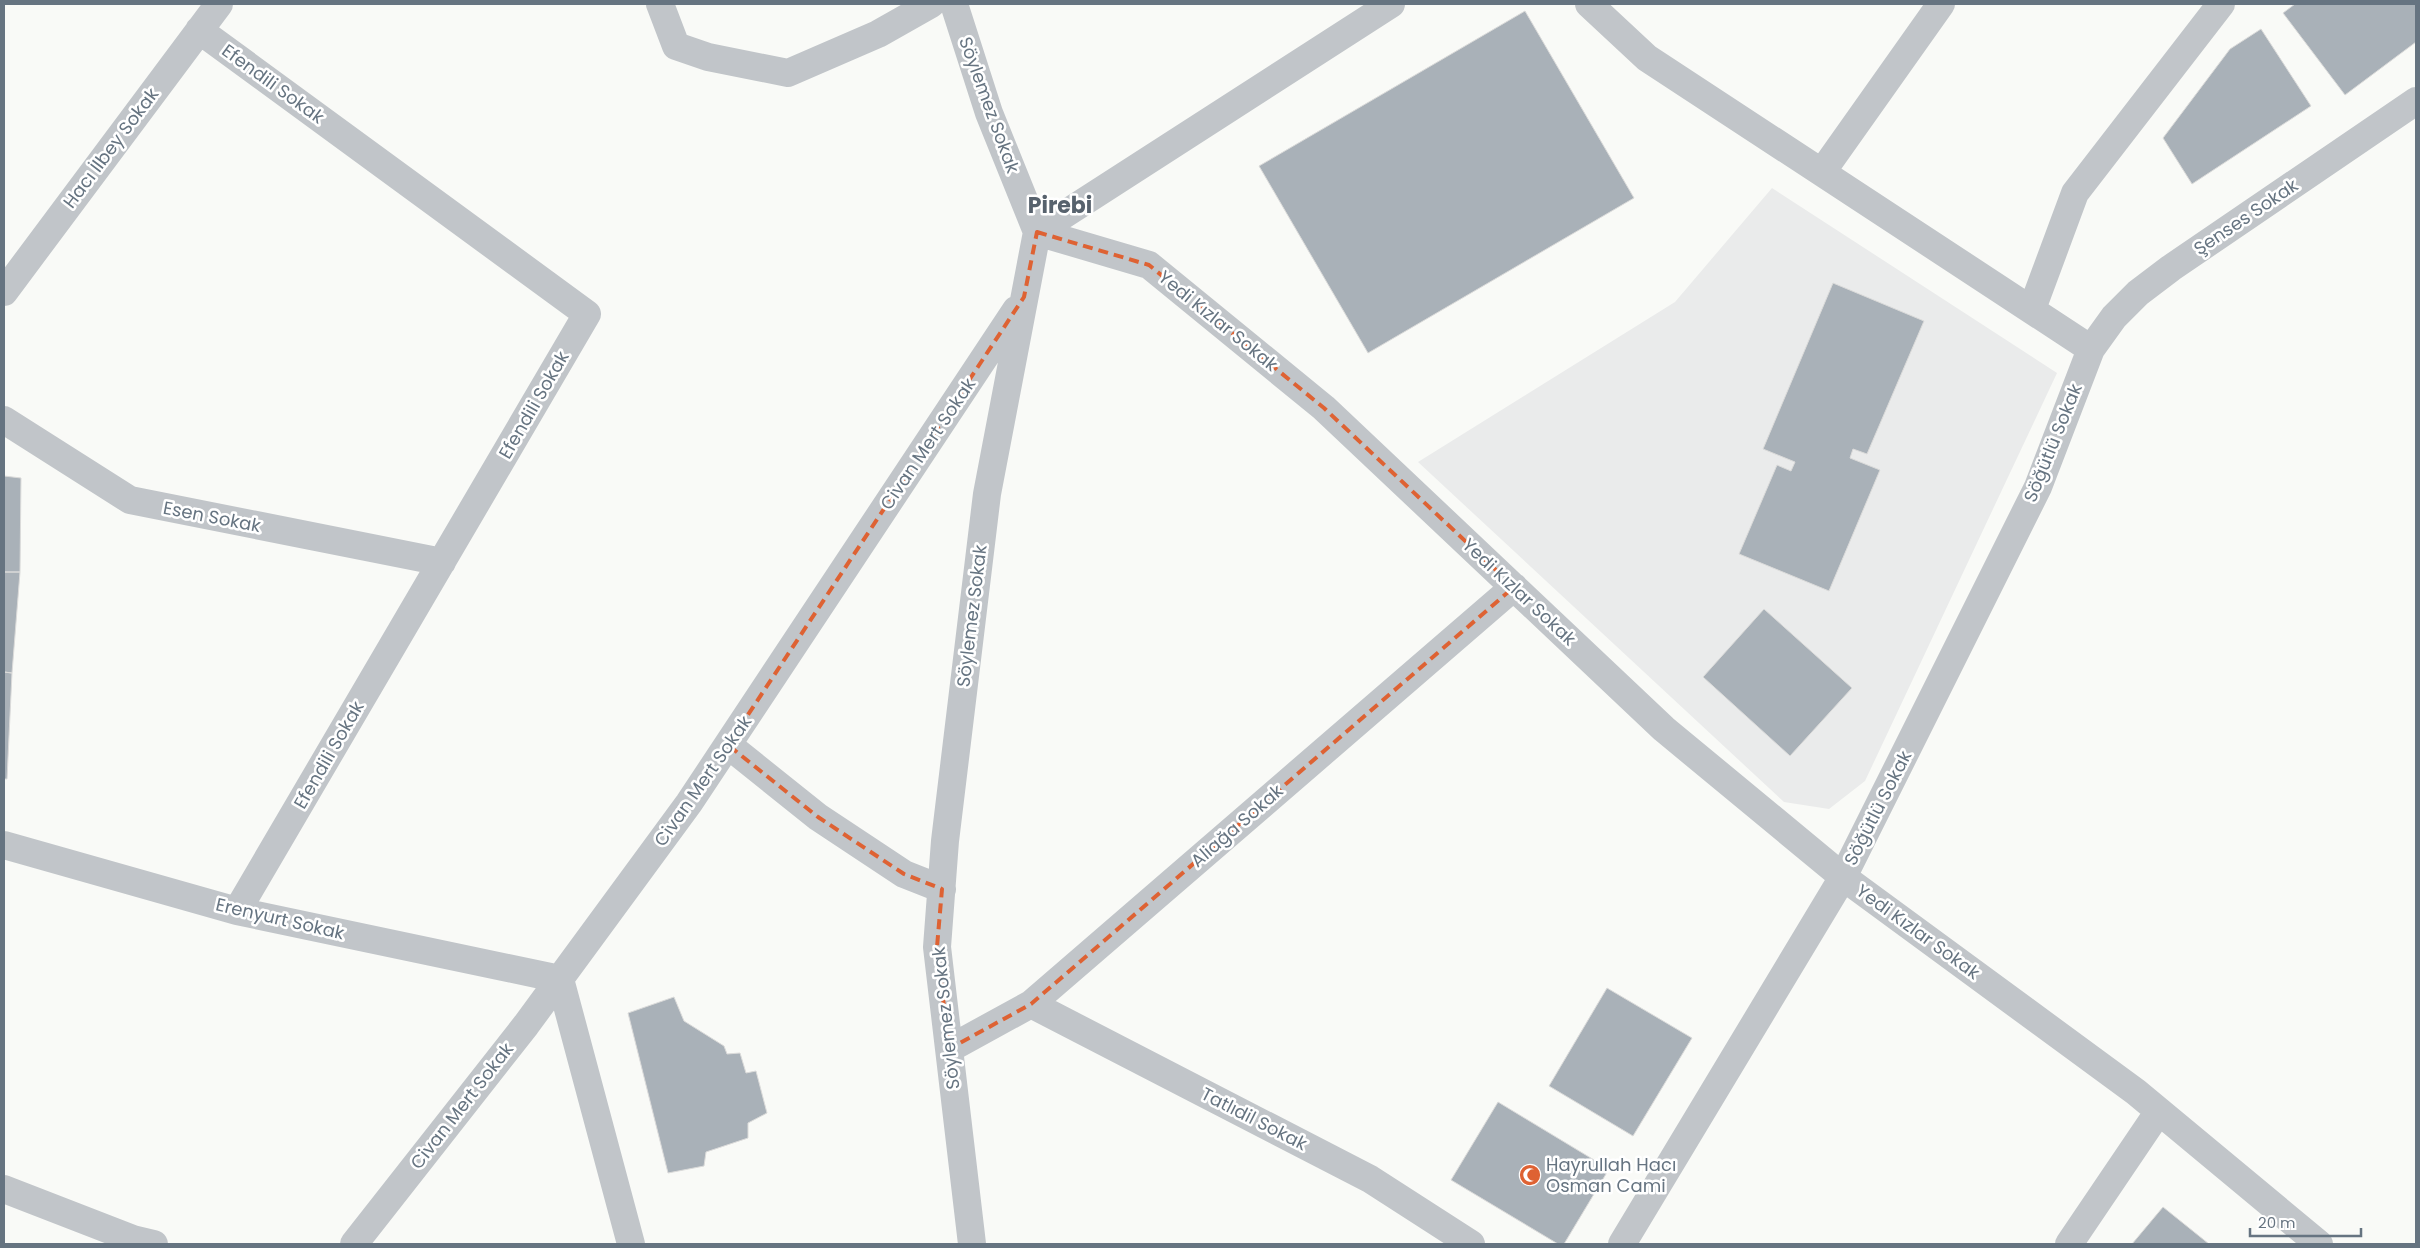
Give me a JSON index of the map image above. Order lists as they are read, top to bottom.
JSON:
{
  "streets": {
    "street": [
      "Efendili Sokak",
      "Söylemez Sokak",
      "Hacı İlbey Sokak",
      "Şenses Sokak",
      "Yedi Kızlar Sokak",
      "Söğütlü Sokak",
      "Civan Mert Sokak",
      "Esen Sokak",
      "Aliağa Sokak",
      "Erenyurt Sokak",
      "Tatlıdil Sokak"
    ]
  },
  "crossings": [
    ["Efendili Sokak", "Hacı İlbey Sokak"],
    ["Efendili Sokak", "Esen Sokak"],
    ["Efendili Sokak", "Erenyurt Sokak"],
    ["Söylemez Sokak", "Yedi Kızlar Sokak"],
    ["Söylemez Sokak", "Civan Mert Sokak"],
    ["Söylemez Sokak", "Aliağa Sokak"],
    ["Şenses Sokak", "Söğütlü Sokak"],
    ["Yedi Kızlar Sokak", "Söğütlü Sokak"],
    ["Yedi Kızlar Sokak", "Aliağa Sokak"],
    ["Civan Mert Sokak", "Erenyurt Sokak"],
    ["Aliağa Sokak", "Tatlıdil Sokak"]
  ],
  "districts": ["Pirebi"],
  "places": {
    "mosque": ["Hayrullah Hacı Osman Cami"]
  },
  "scale_bar": "20 m"
}
